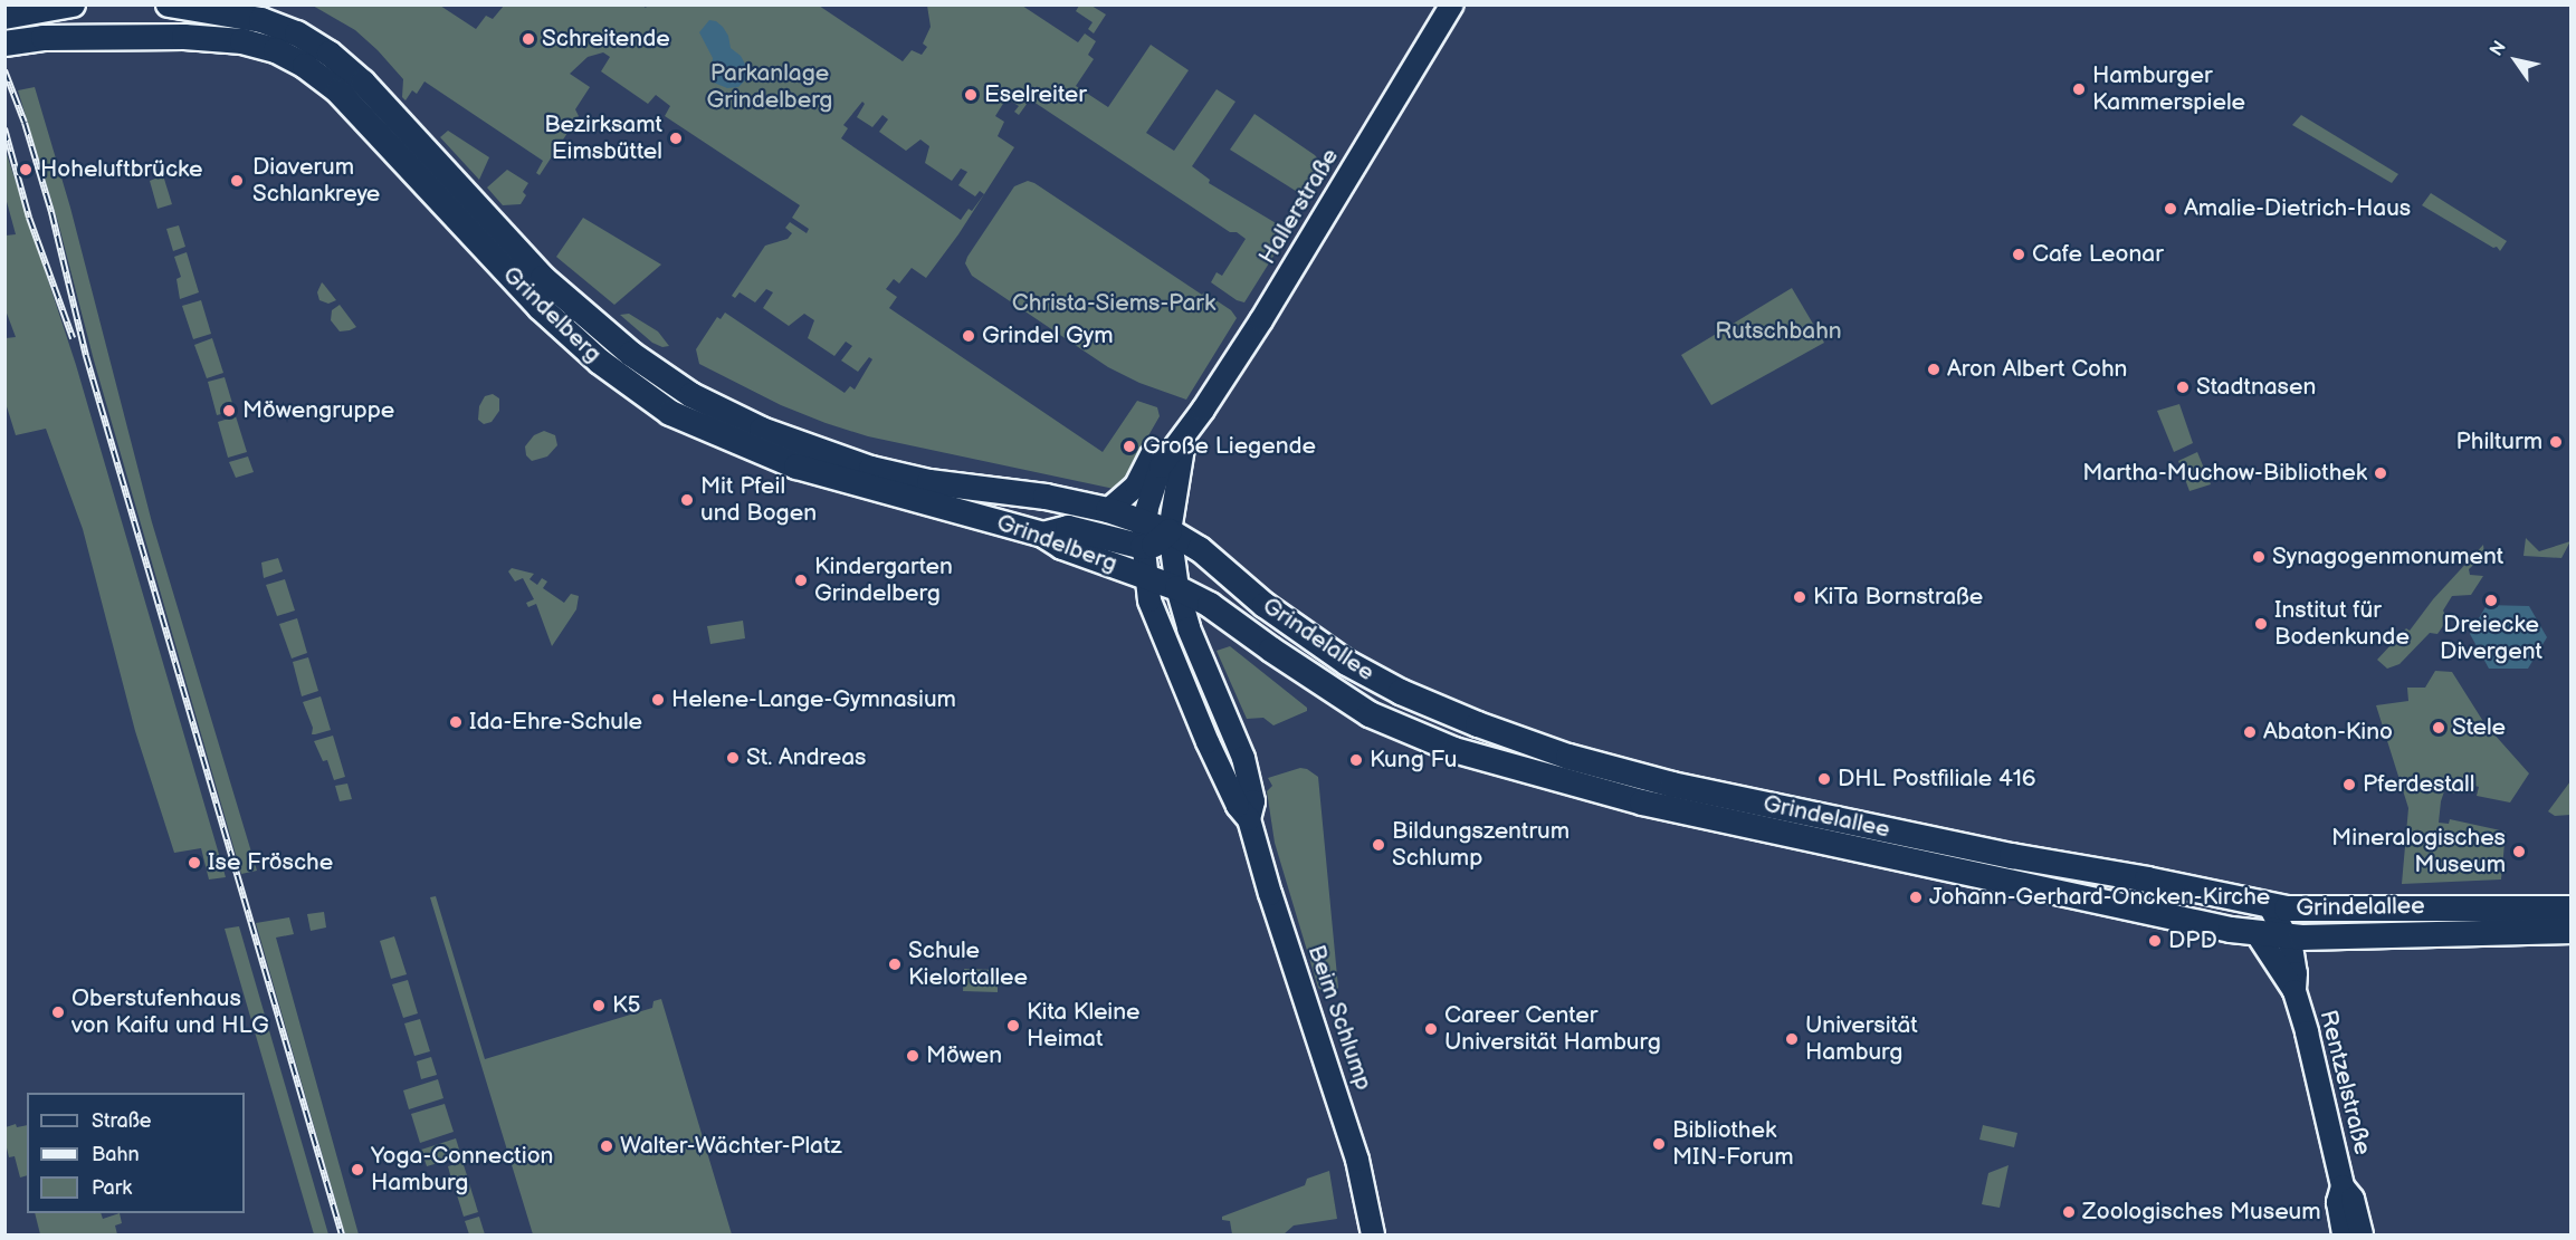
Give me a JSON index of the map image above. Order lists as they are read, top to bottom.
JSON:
{
  "streets": {
    "main road": [
      "Hallerstraße",
      "Grindelberg",
      "Grindelallee",
      "Beim Schlump",
      "Rentzelstraße"
    ]
  },
  "crossings": [
    ["Hallerstraße", "Grindelberg"],
    ["Hallerstraße", "Grindelallee"],
    ["Hallerstraße", "Beim Schlump"],
    ["Grindelberg", "Grindelallee"],
    ["Grindelberg", "Beim Schlump"],
    ["Grindelallee", "Beim Schlump"],
    ["Grindelallee", "Rentzelstraße"]
  ],
  "parks": ["Parkanlage Grindelberg", "Christa-Siems-Park", "Rutschbahn"],
  "places": [
    "Schreitende",
    "Hamburger Kammerspiele",
    "Eselreiter",
    "Bezirksamt Eimsbüttel",
    "Hoheluftbrücke",
    "Diaverum Schlankreye",
    "Amalie-Dietrich-Haus",
    "Cafe Leonar",
    "Grindel Gym",
    "Aron Albert Cohn",
    "Stadtnasen",
    "Möwengruppe",
    "Philturm",
    "Große Liegende",
    "Martha-Muchow-Bibliothek",
    "Mit Pfeil und Bogen",
    "Synagogenmonument",
    "Kindergarten Grindelberg",
    "KiTa Bornstraße",
    "Dreiecke Divergent",
    "Institut für Bodenkunde",
    "Helene-Lange-Gymnasium",
    "Ida-Ehre-Schule",
    "Stele",
    "Abaton-Kino",
    "St. Andreas",
    "Kung Fu",
    "DHL Postfiliale 416",
    "Pferdestall",
    "Bildungszentrum Schlump",
    "Mineralogisches Museum",
    "Ise Frösche",
    "Johann-Gerhard-Oncken-Kirche",
    "DPD",
    "Schule Kielortallee",
    "K5",
    "Oberstufenhaus von Kaifu und HLG",
    "Kita Kleine Heimat",
    "Career Center Universität Hamburg",
    "Universität Hamburg",
    "Möwen",
    "Bibliothek MIN-Forum",
    "Walter-Wächter-Platz",
    "Yoga-Connection Hamburg",
    "Zoologisches Museum"
  ],
  "legend": ["Straße", "Bahn", "Park"],
  "north": "top left"
}
